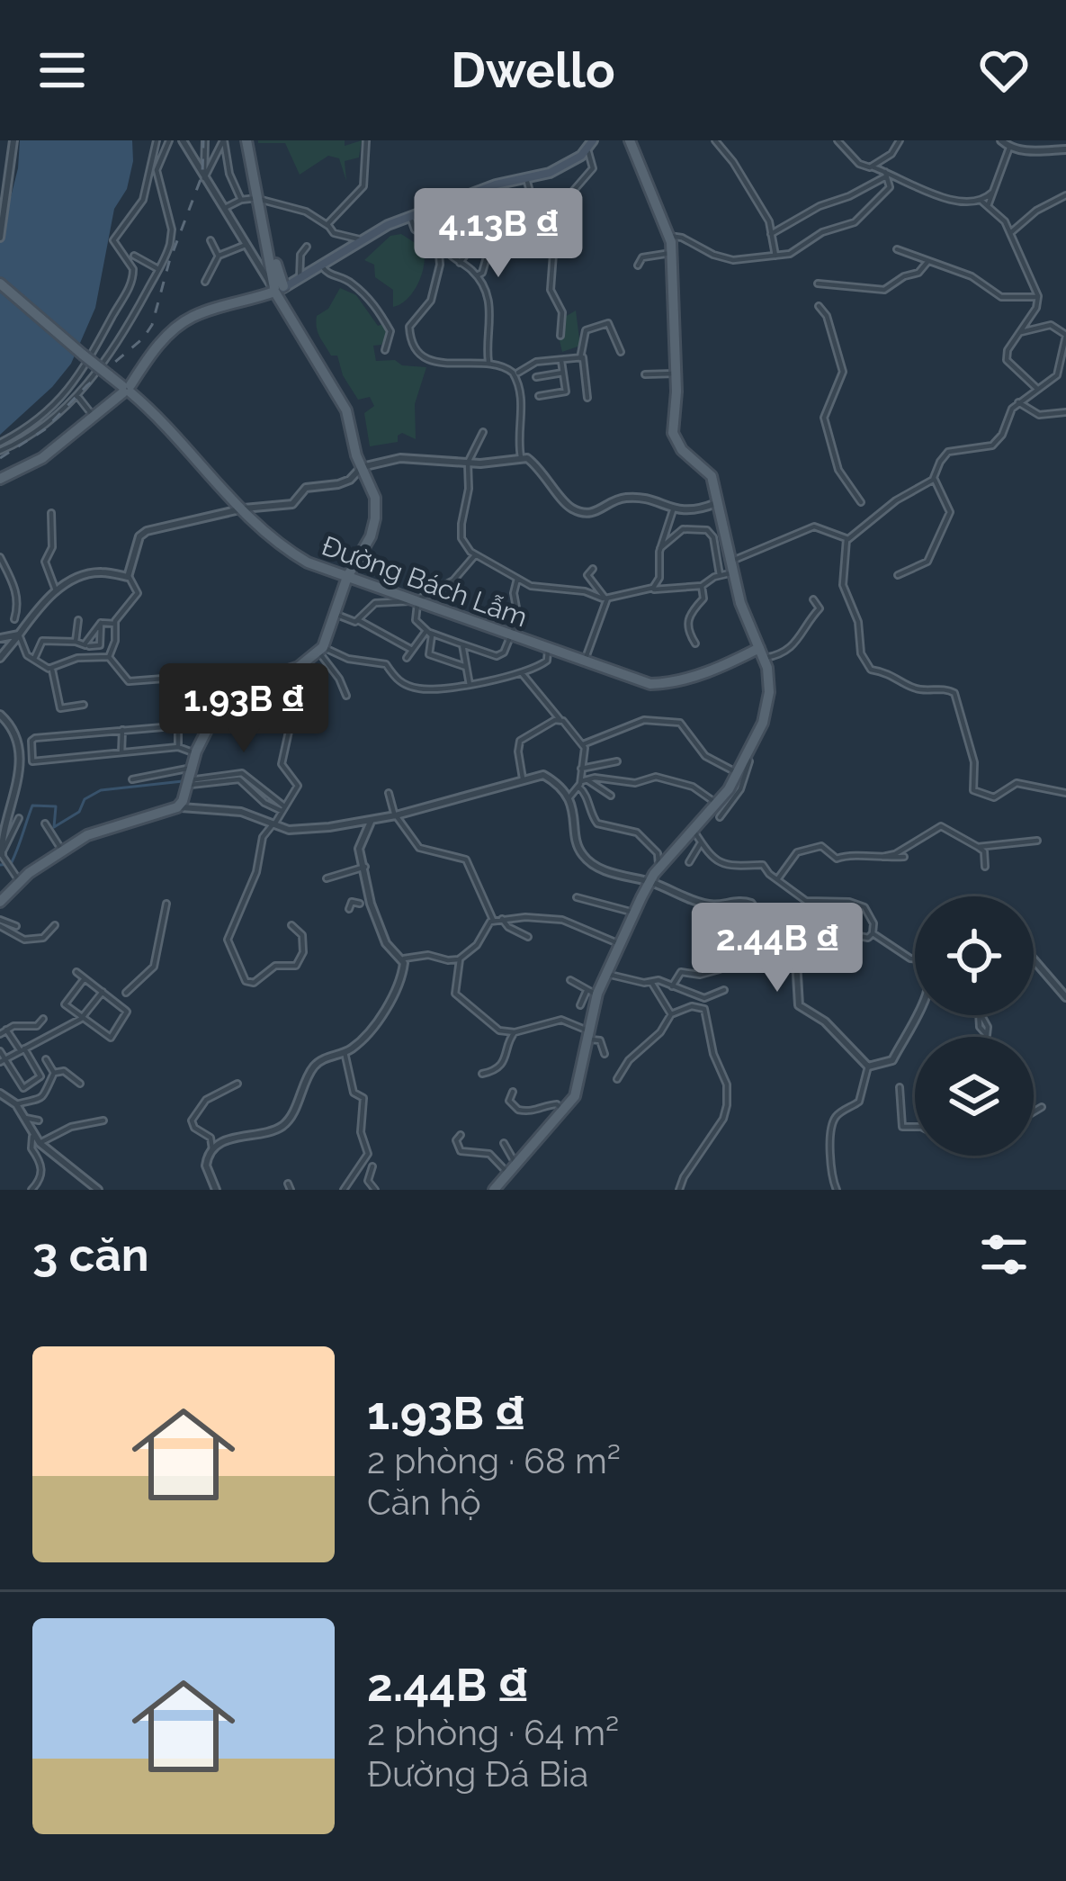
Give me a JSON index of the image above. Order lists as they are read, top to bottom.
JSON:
{
  "streets": {
    "main road": ["Đường Bách Lẫm"]
  },
  "page": {
    "header": "Dwello",
    "price": ["4.13B ₫", "1.93B ₫", "2.44B ₫"],
    "heading": "3 căn",
    "list": [
      {
        "name": "1.93B ₫",
        "note": "2 phòng · 68 m² · Căn hộ"
      },
      {
        "name": "2.44B ₫",
        "note": "2 phòng · 64 m² · Đường Đá Bia"
      }
    ]
  }
}
